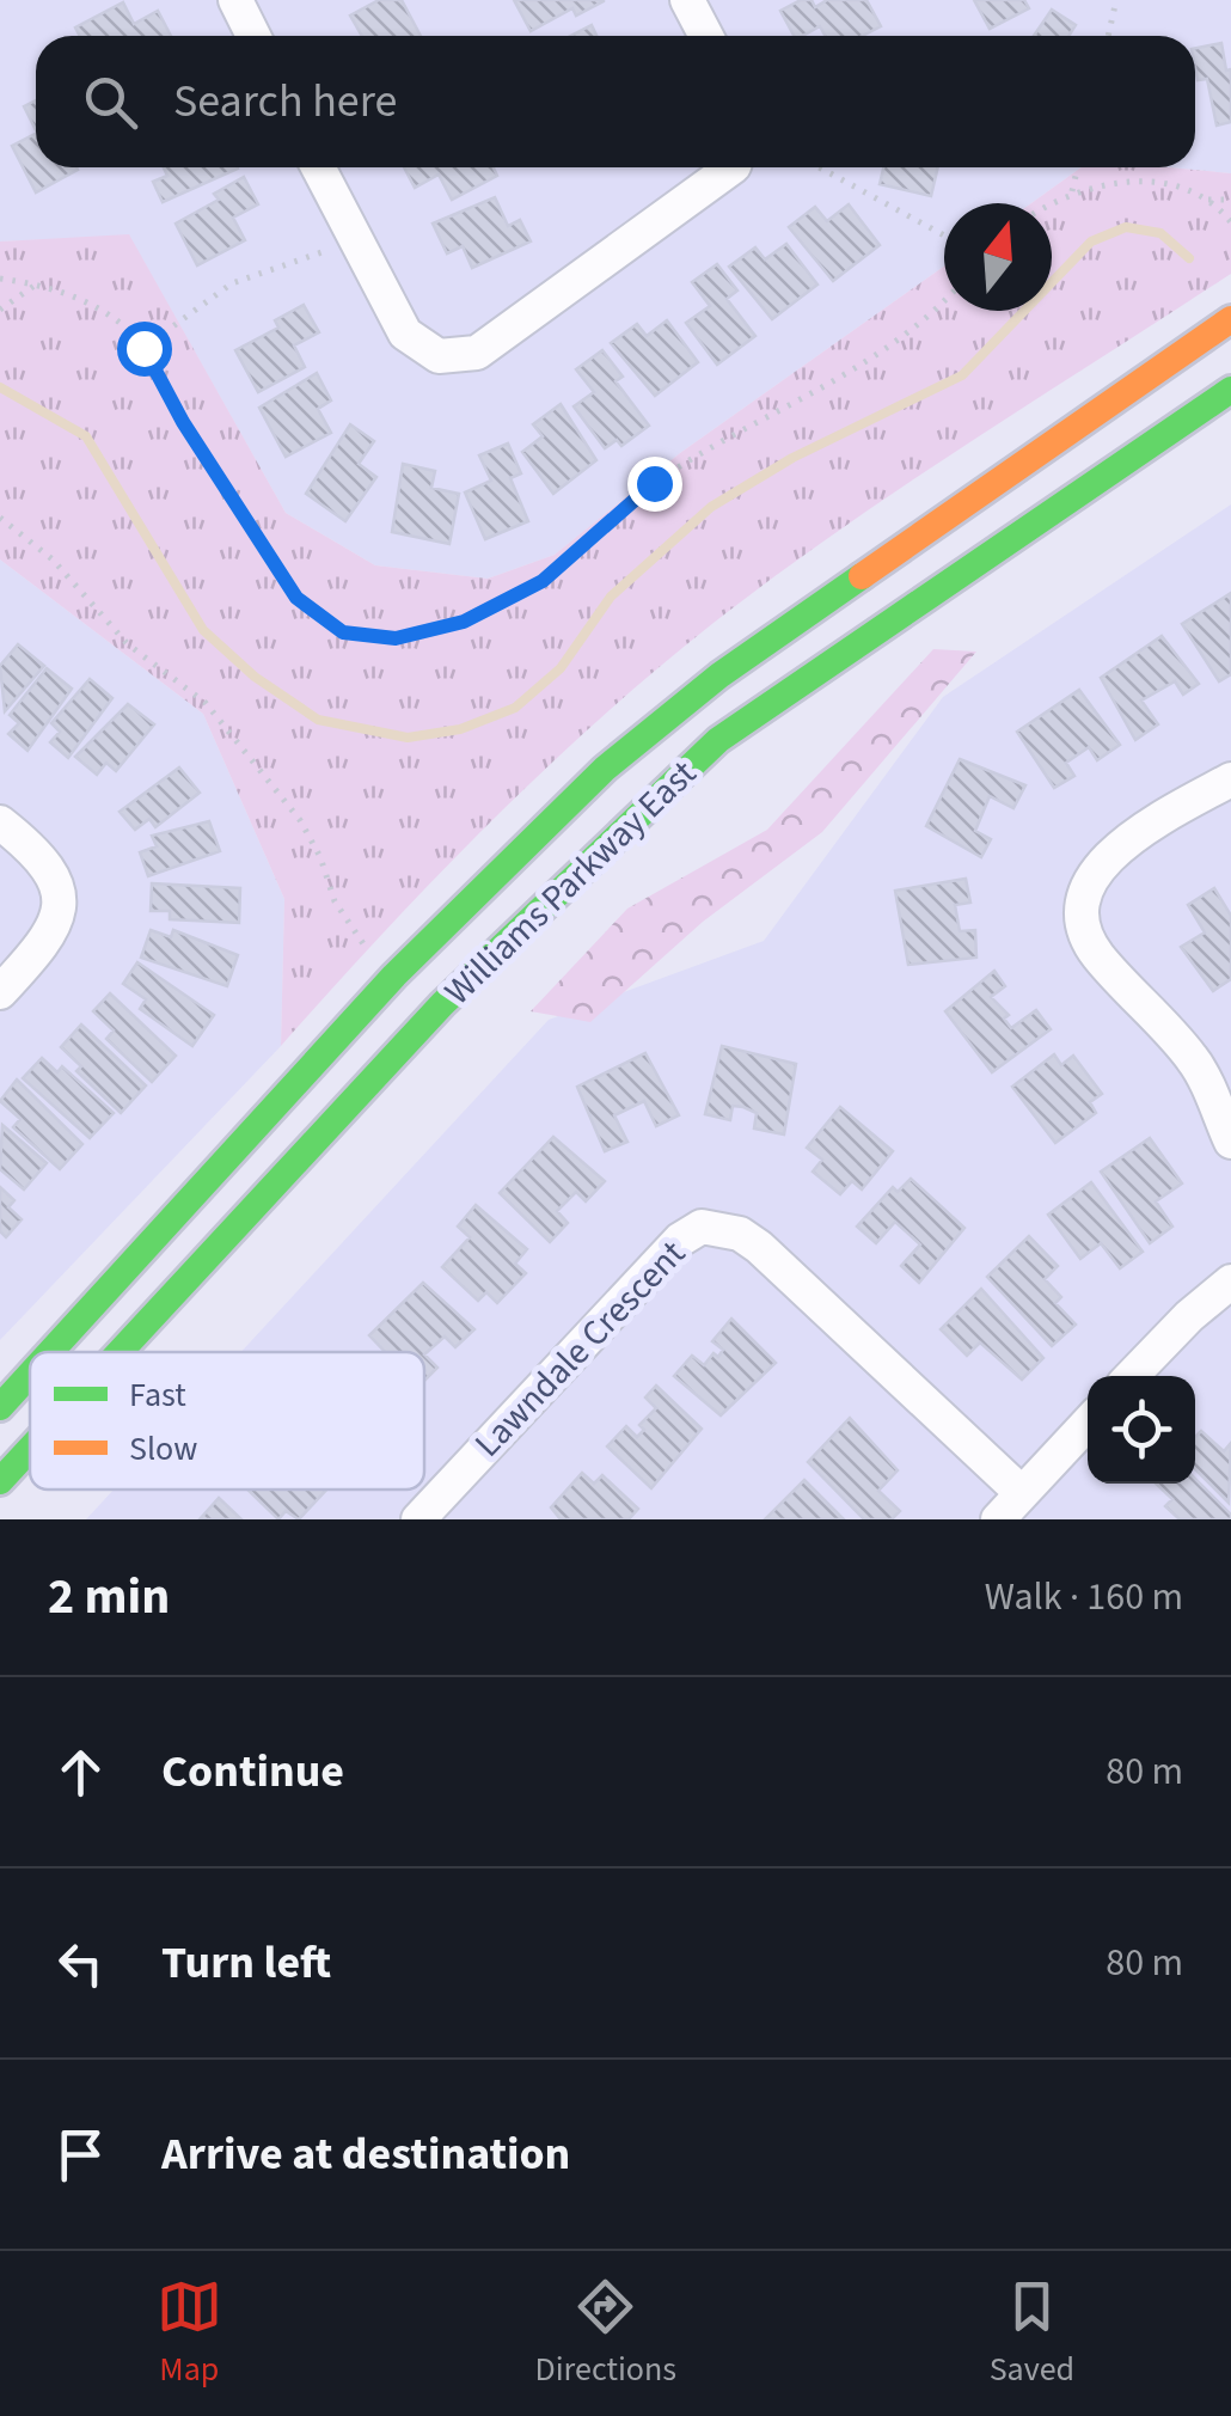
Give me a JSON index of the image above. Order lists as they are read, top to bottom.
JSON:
{
  "streets": {
    "main road": ["Williams Parkway East"],
    "street": ["Lawndale Crescent"]
  },
  "legend": ["Fast", "Slow"],
  "north": "top",
  "page": {
    "search": "Search here",
    "heading": ["2 min", "Walk · 160 m"],
    "list": [
      ["Continue", "80 m"],
      ["Turn left", "80 m"],
      "Arrive at destination"
    ],
    "nav": ["Map", "Directions", "Saved"]
  }
}
